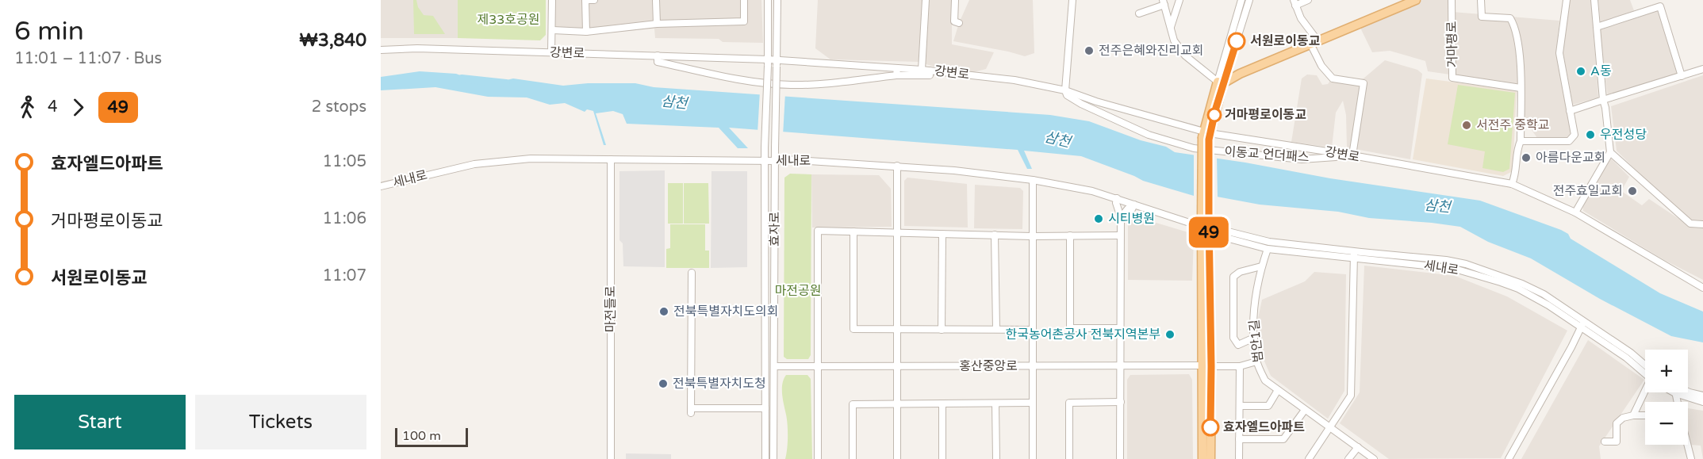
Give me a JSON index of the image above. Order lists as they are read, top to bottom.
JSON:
{
  "streets": {
    "street": [
      "거마평로",
      "강변로",
      "이동교 언더패스",
      "세내로",
      "효자로",
      "마전들로",
      "범안1길",
      "홍산중앙로"
    ]
  },
  "crossings": [
    ["강변로", "이동교 언더패스"],
    ["강변로", "효자로"],
    ["세내로", "효자로"],
    ["세내로", "마전들로"],
    ["세내로", "범안1길"],
    ["효자로", "홍산중앙로"]
  ],
  "water": ["삼천"],
  "parks": ["제33호공원", "마전공원"],
  "places": [
    "서원로이동교",
    "전주은혜와진리교회",
    "A동",
    "거마평로이동교",
    "서전주 중학교",
    "우전성당",
    "아름다운교회",
    "전주효일교회",
    "시티병원",
    "전북특별자치도의회",
    "한국농어촌공사 전북지역본부",
    "전북특별자치도청",
    "효자엘드아파트"
  ],
  "lines": ["bus line 49"],
  "scale_bar": "100 m",
  "page": {
    "heading": ["6 min", "11:01 – 11:07 · Bus", "₩3,840"],
    "on_map": "49",
    "legs": ["4", "49", "2 stops"],
    "list": [
      {
        "name": "효자엘드아파트",
        "value": "11:05"
      },
      {
        "name": "거마평로이동교",
        "value": "11:06"
      },
      {
        "name": "서원로이동교",
        "value": "11:07"
      }
    ],
    "map_buttons": ["+", "−"],
    "buttons": ["Start", "Tickets"],
    "scale": "100 m"
  }
}
